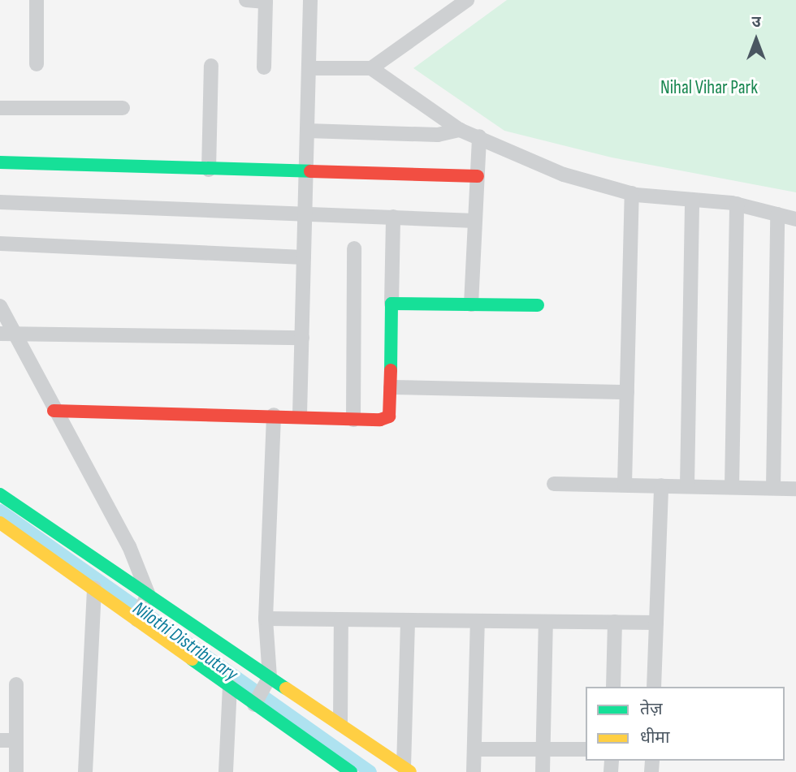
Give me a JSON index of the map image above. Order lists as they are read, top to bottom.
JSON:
{
  "water": ["Nilothi Distributary"],
  "parks": ["Nihal Vihar Park"],
  "legend": ["तेज़", "धीमा"],
  "north": "top"
}
